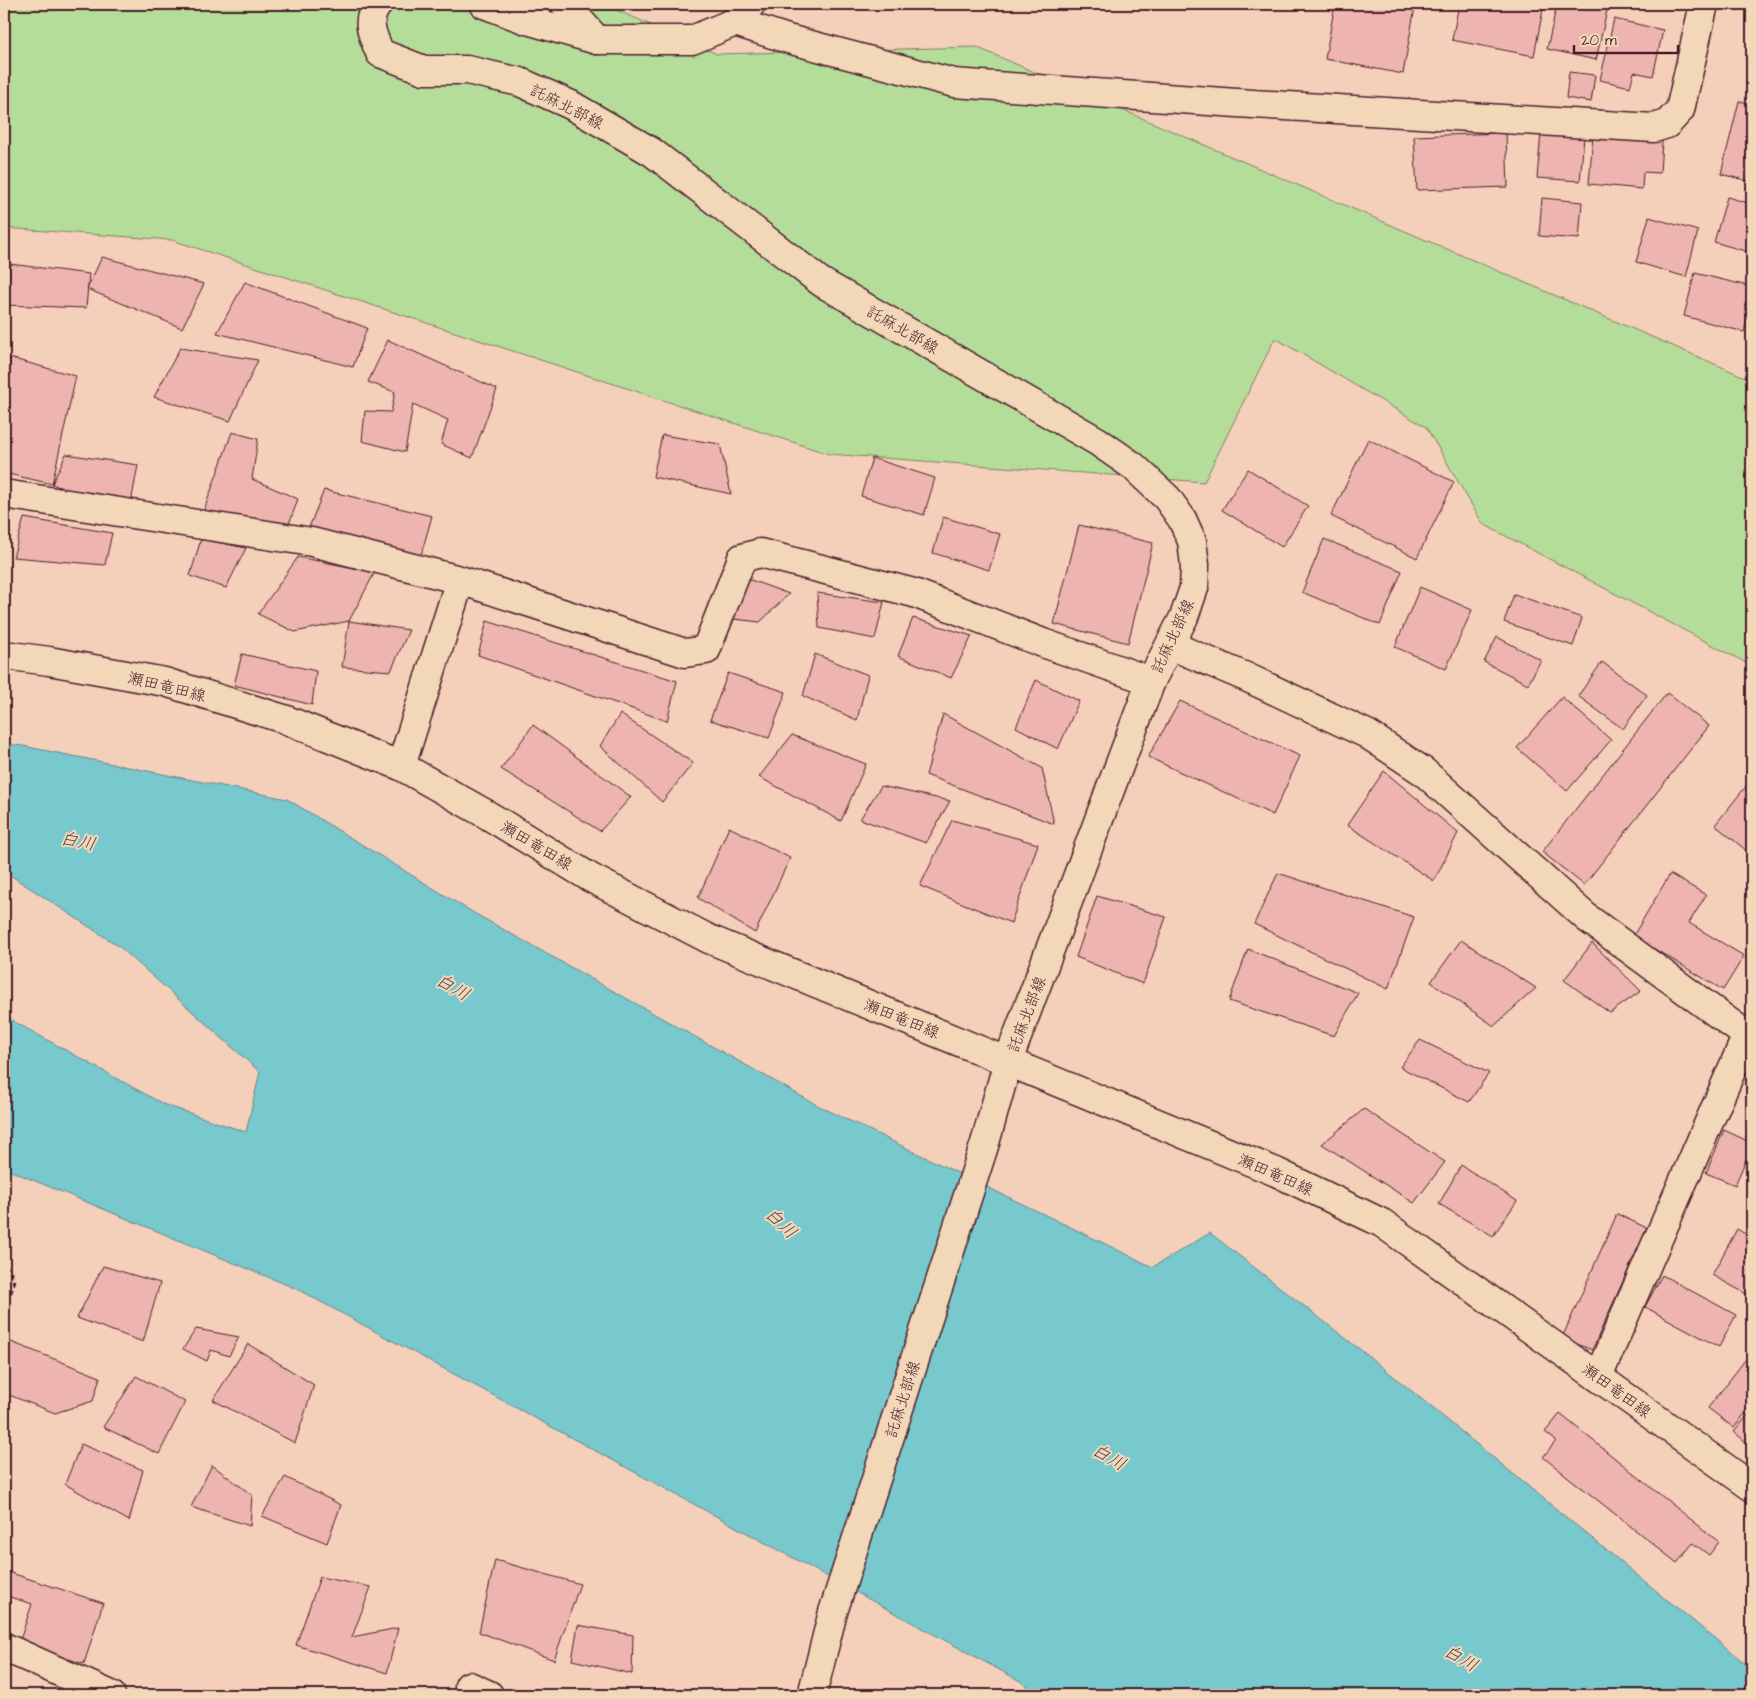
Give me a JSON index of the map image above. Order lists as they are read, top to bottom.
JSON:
{
  "streets": {
    "main road": ["託麻北部線", "瀬田竜田線"]
  },
  "crossings": [
    ["託麻北部線", "瀬田竜田線"]
  ],
  "water": ["白川"],
  "scale_bar": "20 m"
}
